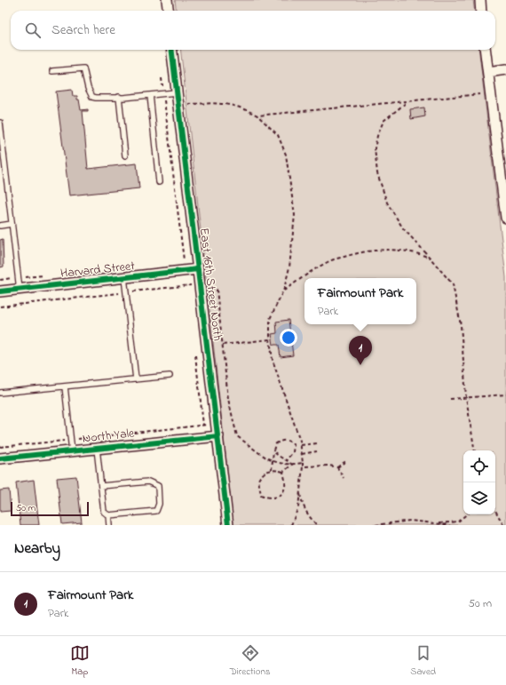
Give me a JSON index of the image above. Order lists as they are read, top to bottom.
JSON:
{
  "streets": {
    "street": ["Harvard Street", "East 16th Street North", "North Yale"]
  },
  "crossings": [
    ["Harvard Street", "East 16th Street North"],
    ["East 16th Street North", "North Yale"]
  ],
  "scale_bar": "50 m",
  "page": {
    "search": "Search here",
    "popup": ["Fairmount Park", "Park"],
    "pins": "1",
    "scale": "50 m",
    "heading": "Nearby",
    "list": [
      {
        "mark": "1",
        "name": "Fairmount Park",
        "note": "Park",
        "value": "50 m"
      }
    ],
    "nav": ["Map", "Directions", "Saved"]
  }
}
